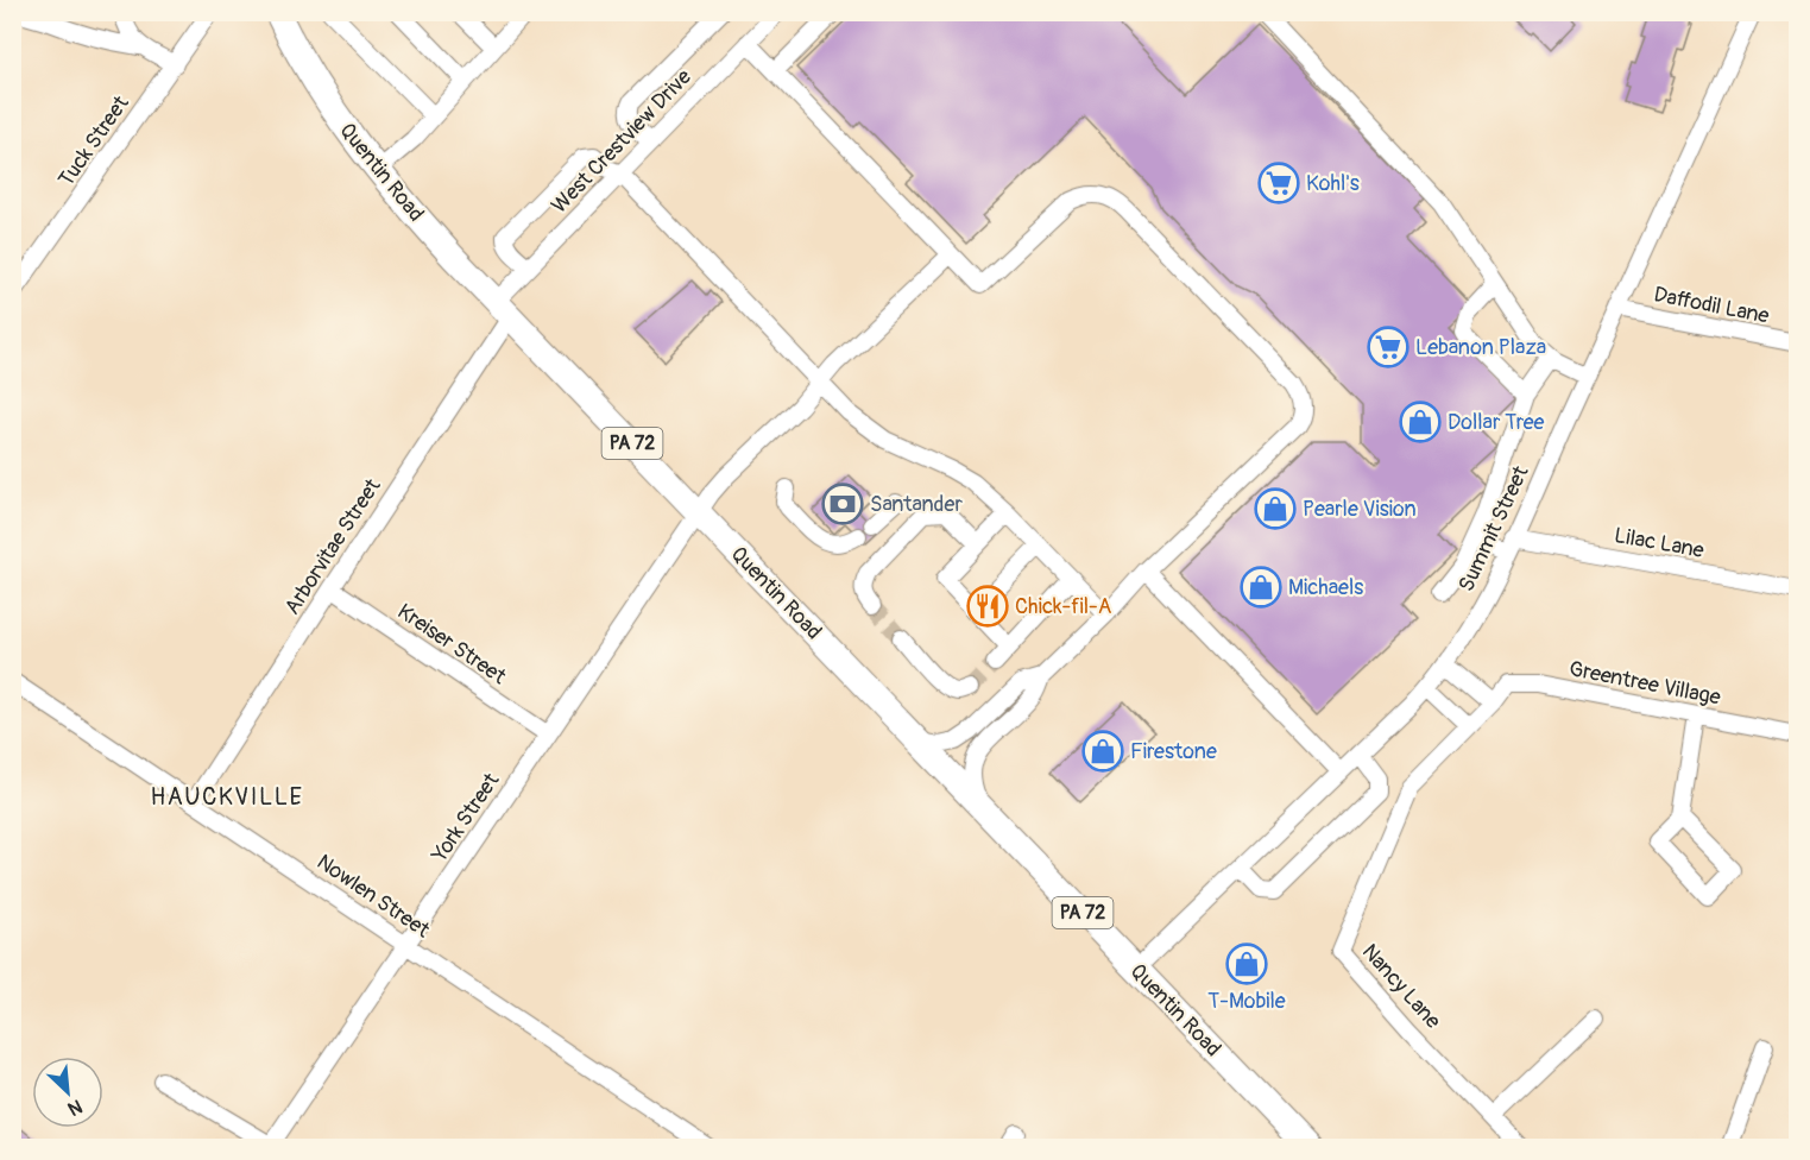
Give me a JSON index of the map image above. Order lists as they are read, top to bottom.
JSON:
{
  "streets": {
    "highway": ["Quentin Road", "PA 72"],
    "street": [
      "Tuck Street",
      "West Crestview Drive",
      "Daffodil Lane",
      "Summit Street",
      "Lilac Lane",
      "Arborvitae Street",
      "Kreiser Street",
      "Greentree Village",
      "York Street",
      "Nowlen Street",
      "Nancy Lane"
    ]
  },
  "crossings": [
    ["West Crestview Drive", "Quentin Road"],
    ["West Crestview Drive", "Arborvitae Street"],
    ["Quentin Road", "Summit Street"],
    ["Quentin Road", "Arborvitae Street"],
    ["Quentin Road", "York Street"],
    ["Daffodil Lane", "Summit Street"],
    ["Summit Street", "Lilac Lane"],
    ["Arborvitae Street", "Kreiser Street"],
    ["Arborvitae Street", "Nowlen Street"],
    ["Kreiser Street", "York Street"],
    ["Greentree Village", "Nancy Lane"],
    ["York Street", "Nowlen Street"]
  ],
  "districts": ["HAUCKVILLE"],
  "places": {
    "supermarket": ["Kohl's", "Lebanon Plaza"],
    "shop": [
      "Dollar Tree",
      "Pearle Vision",
      "Michaels",
      "Firestone",
      "T-Mobile"
    ],
    "bank": ["Santander"],
    "restaurant": ["Chick-fil-A"]
  },
  "north": "bottom right"
}
